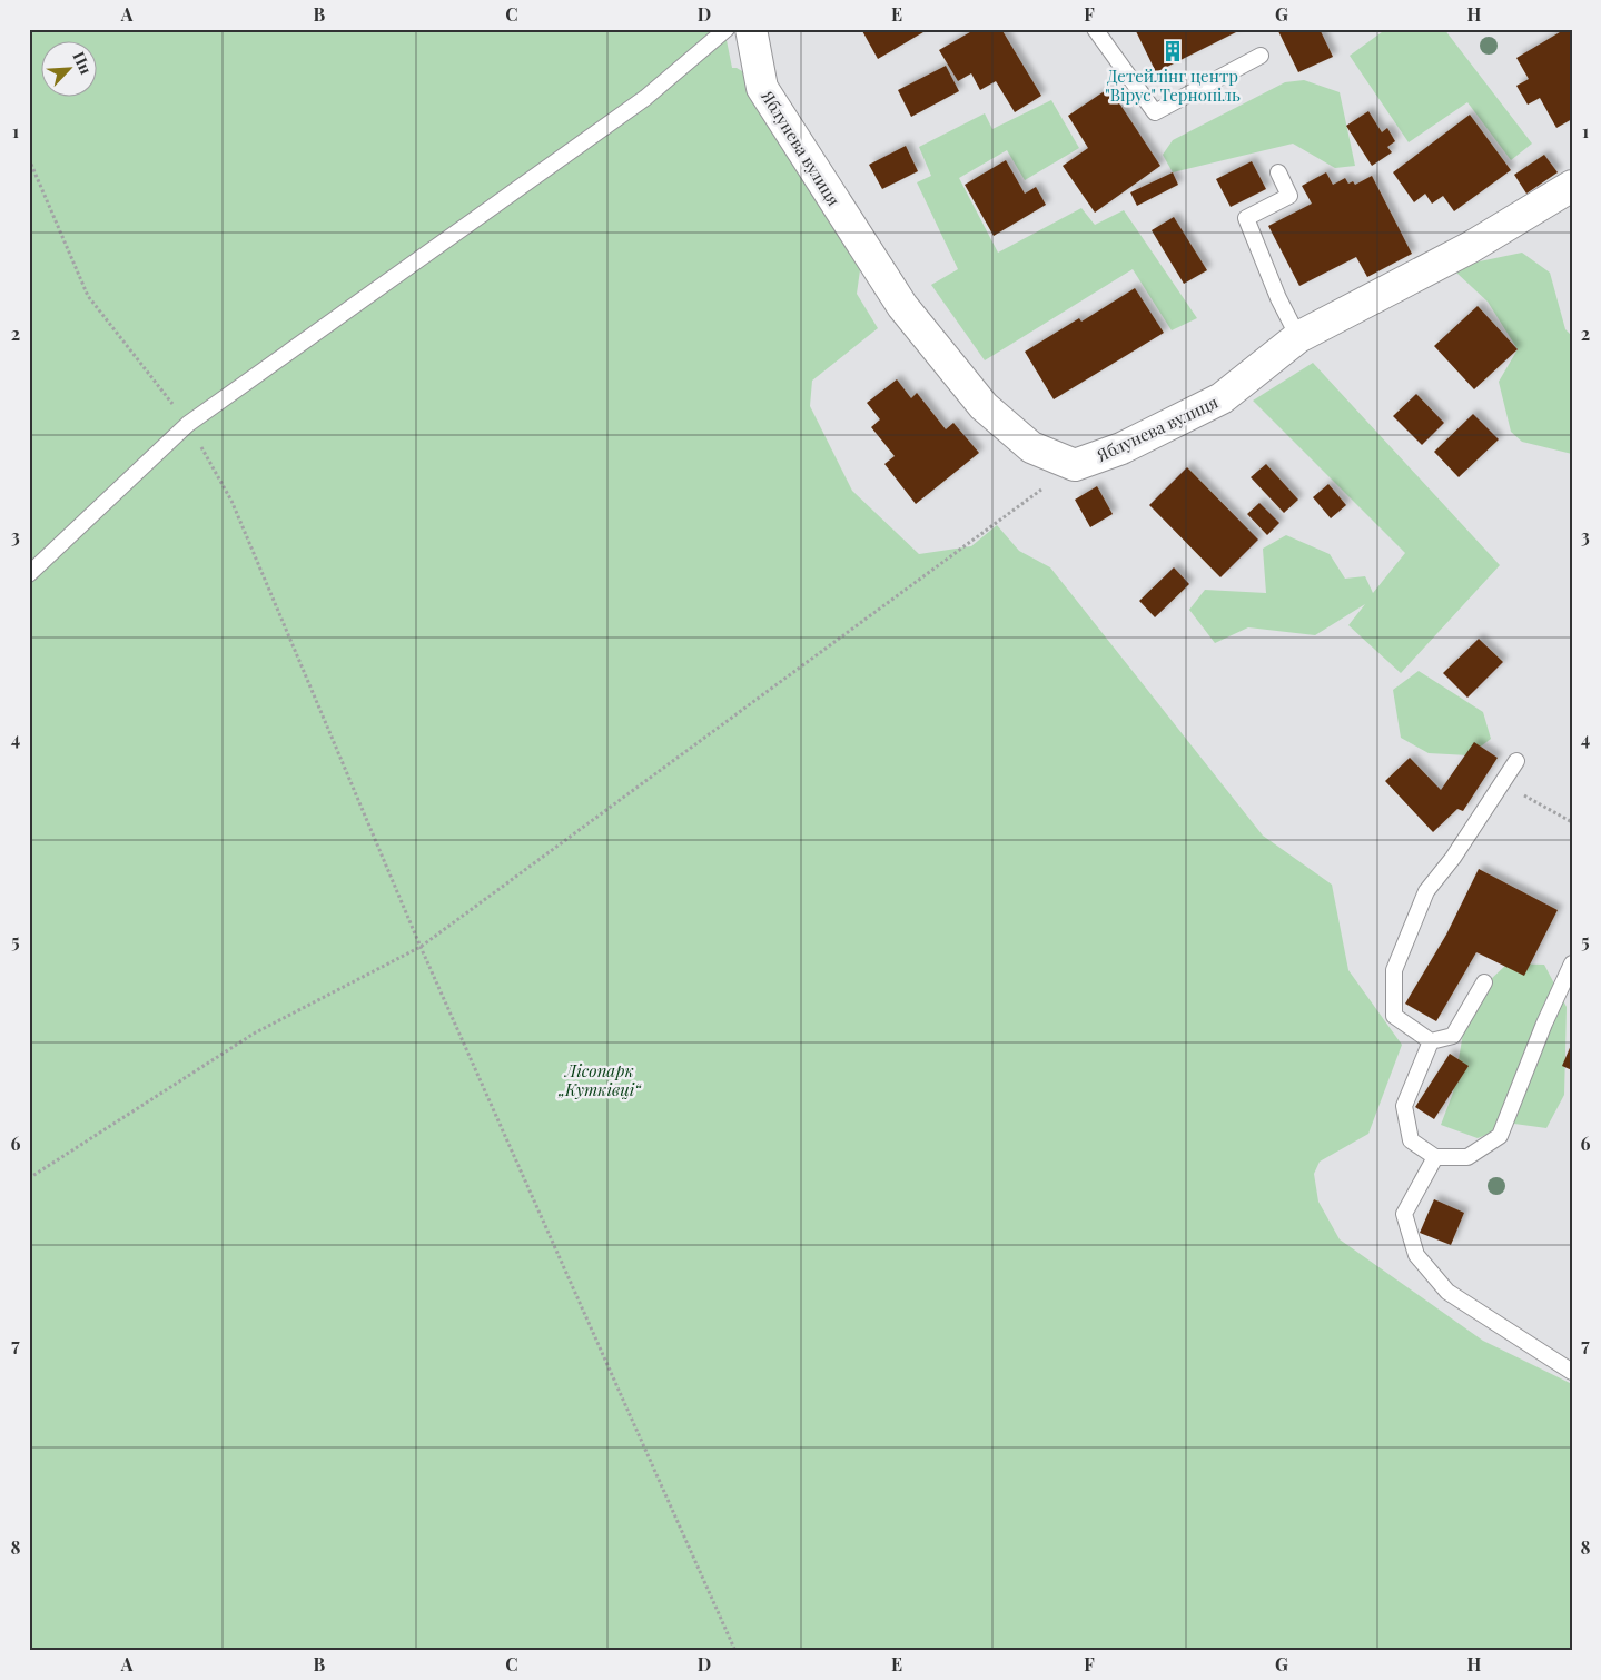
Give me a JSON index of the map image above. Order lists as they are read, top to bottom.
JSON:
{
  "streets": {
    "street": ["Яблунева вулиця"]
  },
  "parks": ["Лісопарк „Кутківці“"],
  "places": {
    "building": ["Детейлінг центр \"Вірус\" Тернопіль"]
  },
  "north": "top right",
  "grid": {
    "columns": [
      "A",
      "B",
      "C",
      "D",
      "E",
      "F",
      "G",
      "H"
    ],
    "rows": [
      "1",
      "2",
      "3",
      "4",
      "5",
      "6",
      "7",
      "8"
    ]
  }
}
